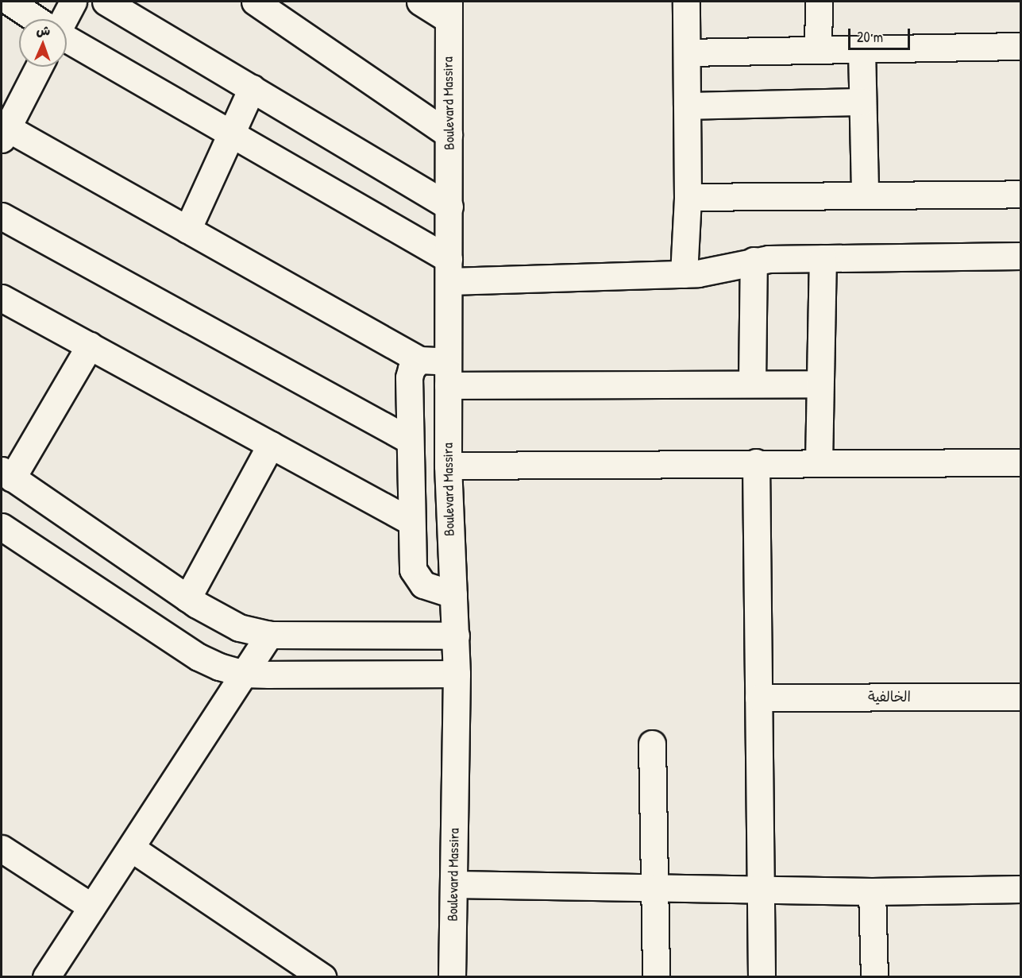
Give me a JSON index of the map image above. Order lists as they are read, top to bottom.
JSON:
{
  "streets": {
    "street": ["Boulevard Massira", "الخالفية"]
  },
  "scale_bar": "20 m",
  "north": "top"
}
